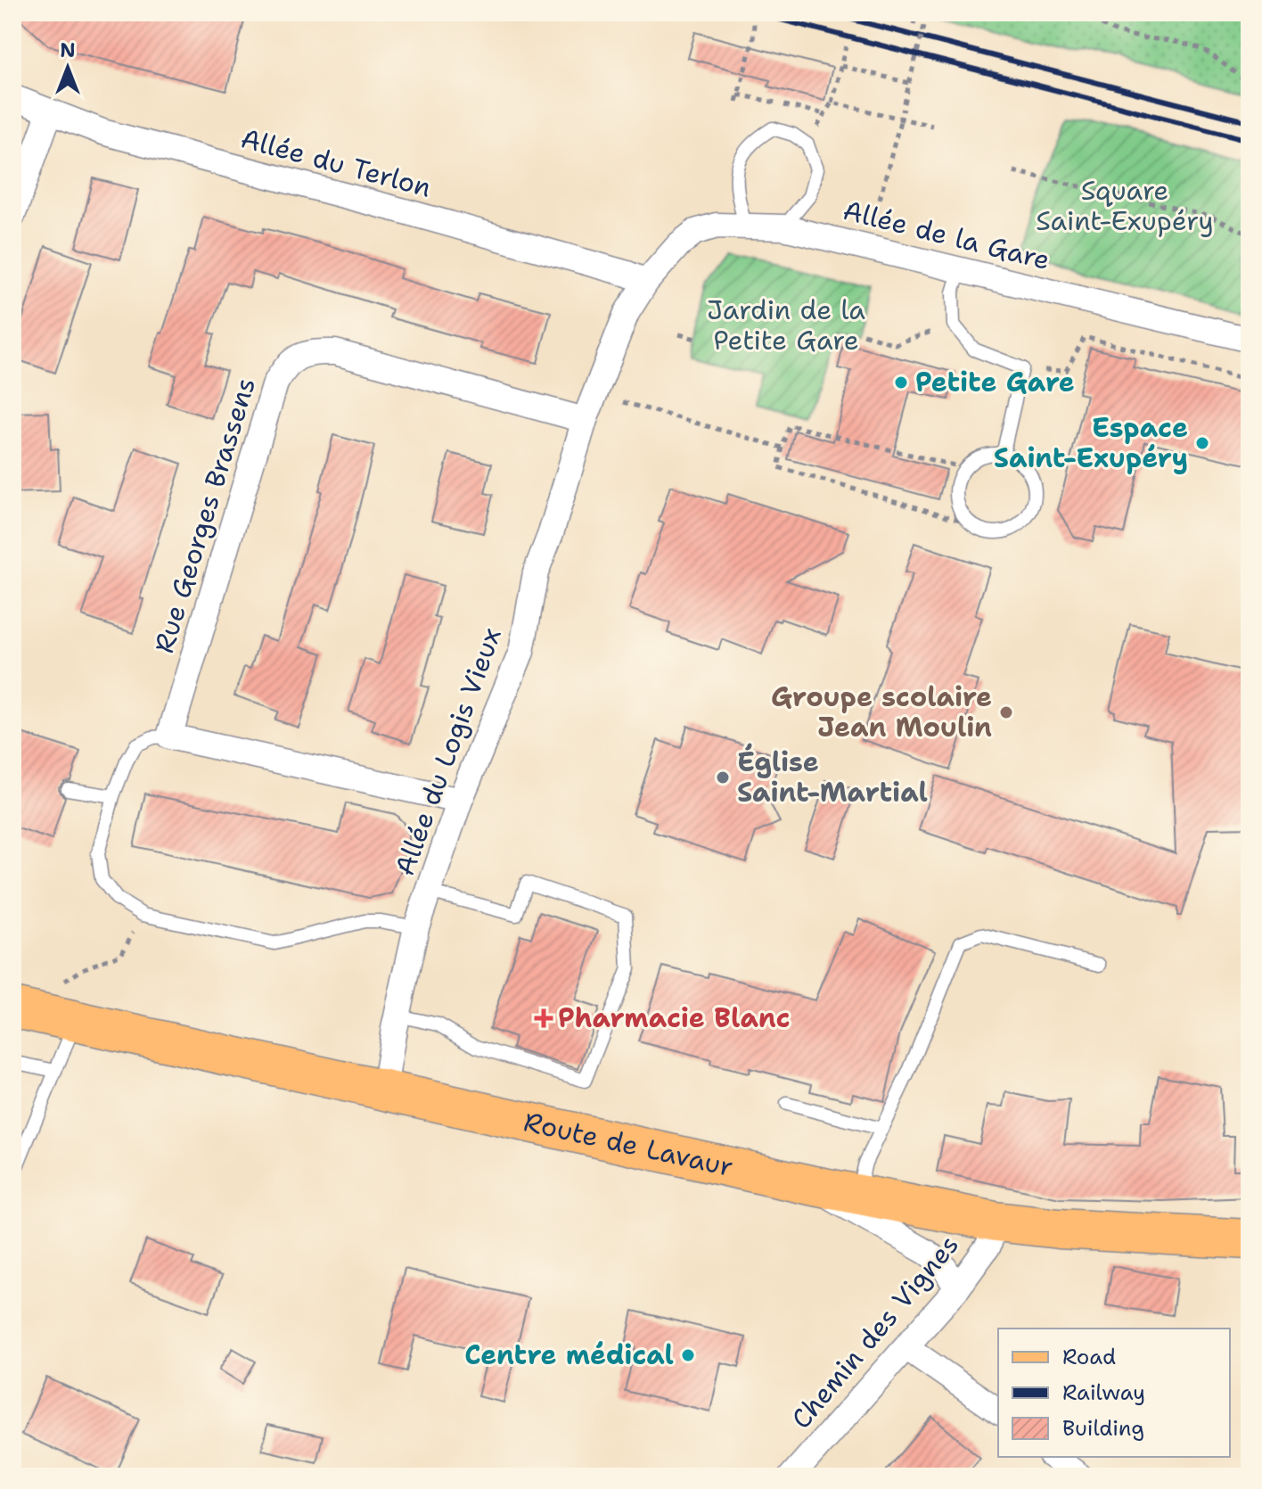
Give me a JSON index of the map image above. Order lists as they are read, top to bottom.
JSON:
{
  "streets": {
    "main road": ["Route de Lavaur"],
    "street": [
      "Allée du Terlon",
      "Allée de la Gare",
      "Rue Georges Brassens",
      "Allée du Logis Vieux",
      "Chemin des Vignes"
    ]
  },
  "crossings": [
    ["Allée du Terlon", "Allée de la Gare"],
    ["Allée du Terlon", "Allée du Logis Vieux"],
    ["Allée de la Gare", "Allée du Logis Vieux"],
    ["Rue Georges Brassens", "Allée du Logis Vieux"],
    ["Allée du Logis Vieux", "Route de Lavaur"],
    ["Route de Lavaur", "Chemin des Vignes"]
  ],
  "parks": ["Square Saint-Exupéry", "Jardin de la Petite Gare"],
  "places": {
    "other": [
      "Petite Gare",
      "Espace Saint-Exupéry",
      "Groupe scolaire Jean Moulin",
      "Église Saint-Martial",
      "Centre médical"
    ],
    "health": ["Pharmacie Blanc"]
  },
  "legend": ["Road", "Railway", "Building"],
  "north": "top"
}
